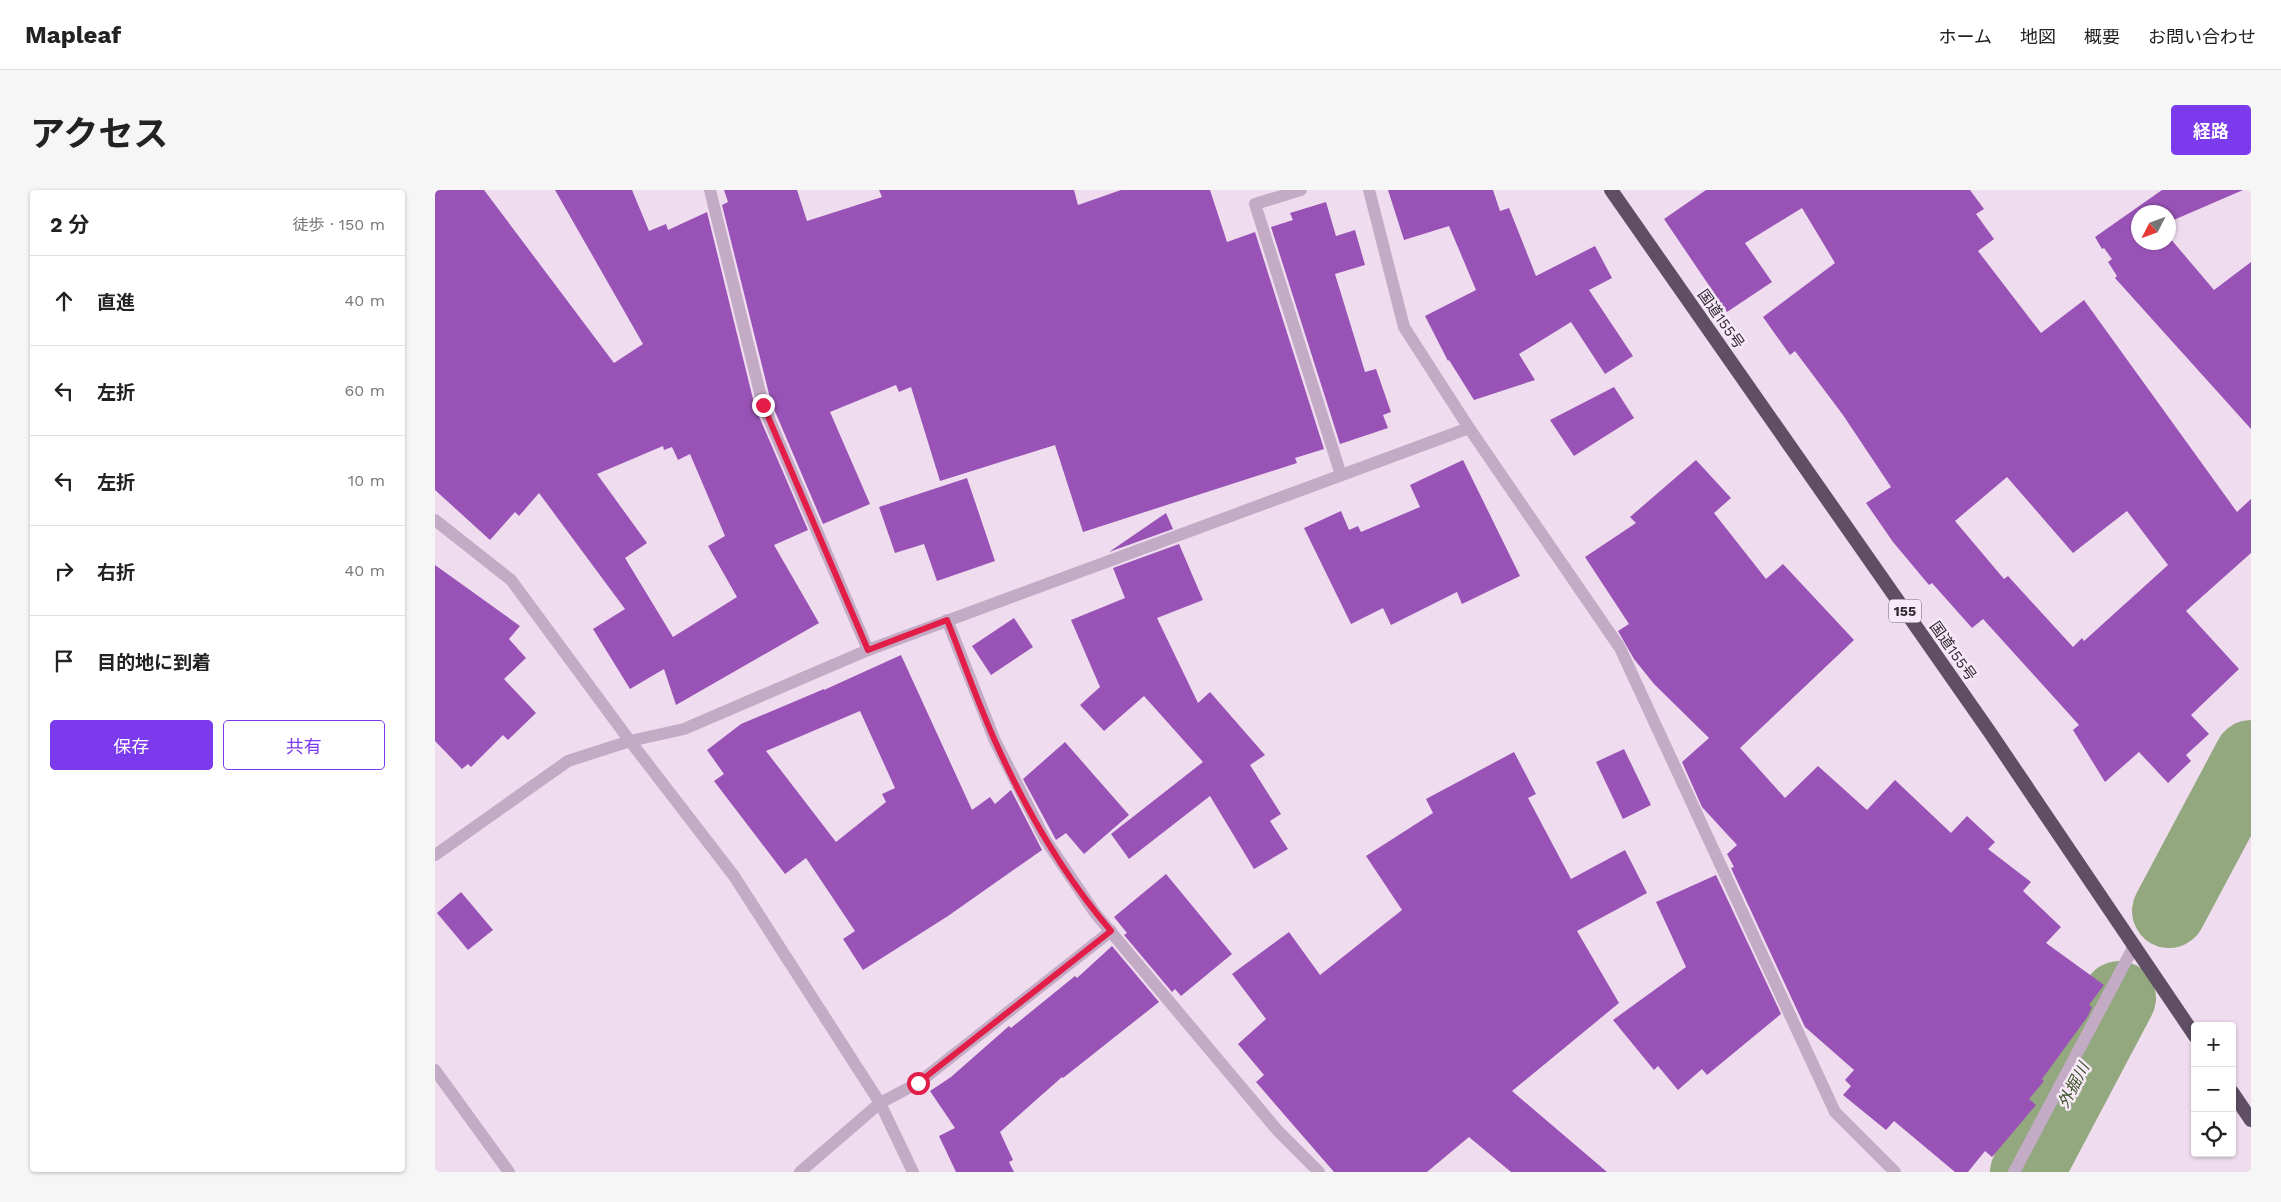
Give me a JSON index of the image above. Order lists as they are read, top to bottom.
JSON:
{
  "streets": {
    "highway": ["国道155号", "155"]
  },
  "water": ["外掘川"],
  "north": "bottom left",
  "page": {
    "header": "Mapleaf",
    "nav": [
      "ホーム",
      "地図",
      "概要",
      "お問い合わせ"
    ],
    "title": "アクセス",
    "buttons": [
      "経路",
      ["保存", "共有"]
    ],
    "heading": ["2 分", "徒歩 · 150 m"],
    "list": [
      ["直進", "40 m"],
      ["左折", "60 m"],
      ["左折", "10 m"],
      ["右折", "40 m"],
      "目的地に到着"
    ],
    "map_buttons": ["+", "−"]
  }
}
